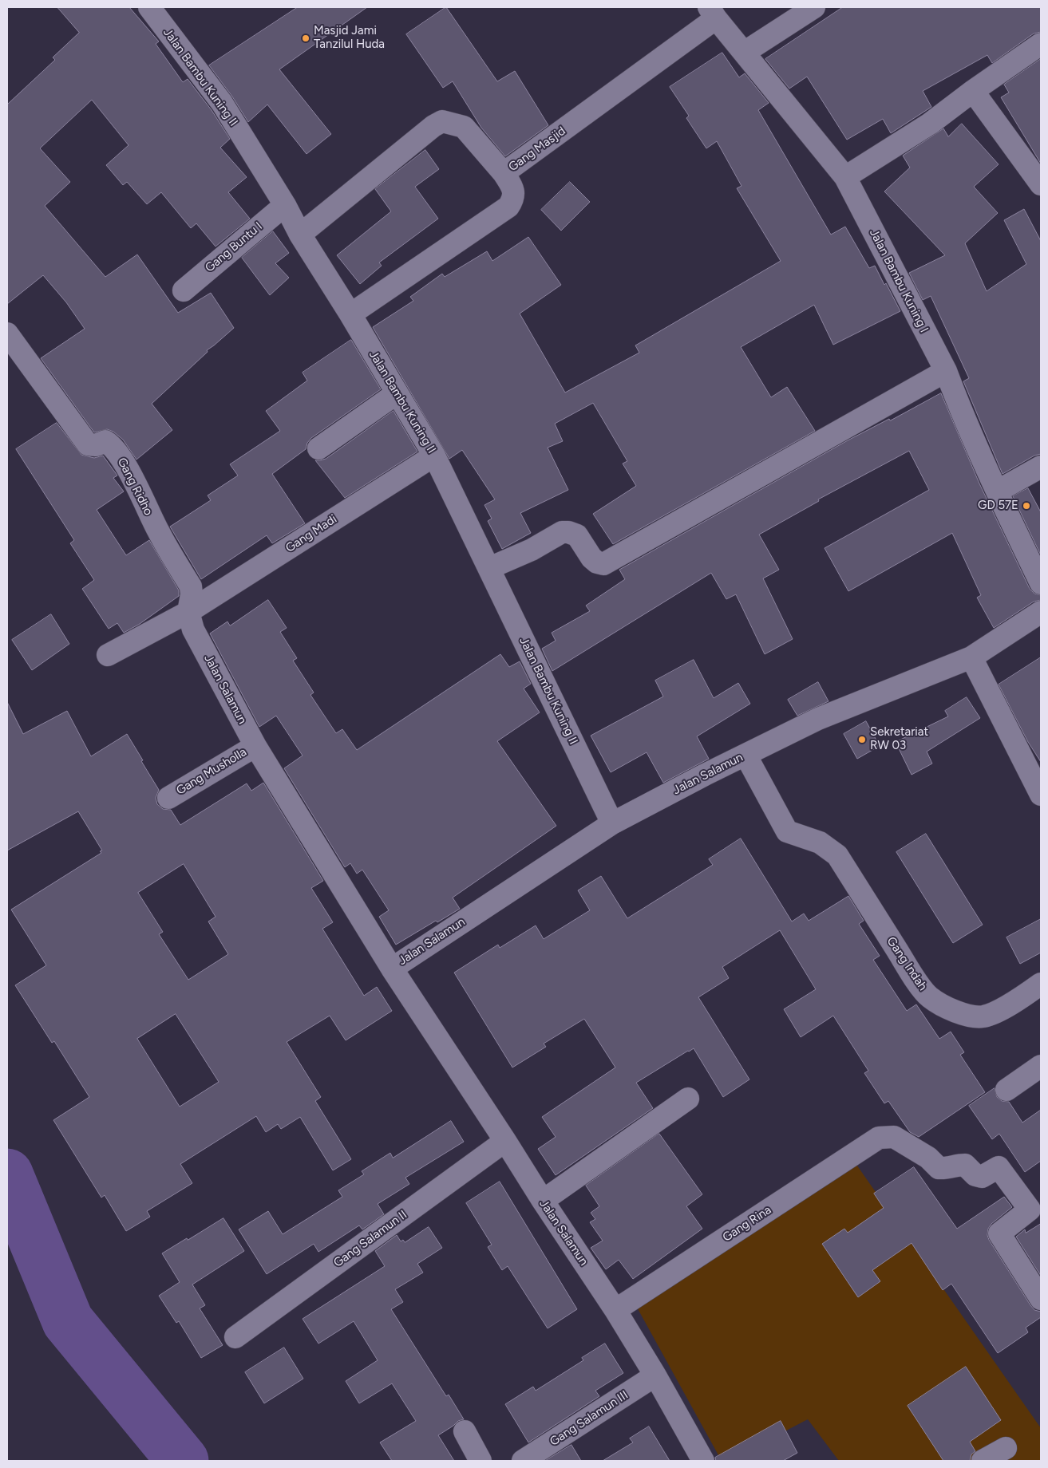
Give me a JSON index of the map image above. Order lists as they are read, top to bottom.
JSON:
{
  "streets": {
    "street": [
      "Jalan Bambu Kuning II",
      "Gang Masjid",
      "Gang Buntu I",
      "Jalan Bambu Kuning I",
      "Gang Ridho",
      "Gang Madi",
      "Jalan Salamun",
      "Gang Musholla",
      "Gang Indah",
      "Gang Rina",
      "Gang Salamun II",
      "Gang Salamun III"
    ]
  },
  "crossings": [
    ["Jalan Bambu Kuning II", "Gang Masjid"],
    ["Jalan Bambu Kuning II", "Gang Buntu I"],
    ["Jalan Bambu Kuning II", "Gang Madi"],
    ["Jalan Bambu Kuning II", "Jalan Salamun"],
    ["Gang Masjid", "Jalan Bambu Kuning I"],
    ["Gang Ridho", "Gang Madi"],
    ["Gang Ridho", "Jalan Salamun"],
    ["Gang Madi", "Jalan Salamun"],
    ["Jalan Salamun", "Gang Musholla"],
    ["Jalan Salamun", "Gang Indah"],
    ["Jalan Salamun", "Gang Rina"],
    ["Jalan Salamun", "Gang Salamun II"],
    ["Jalan Salamun", "Gang Salamun III"]
  ],
  "places": ["Masjid Jami Tanzilul Huda", "GD 57E", "Sekretariat RW 03"]
}
